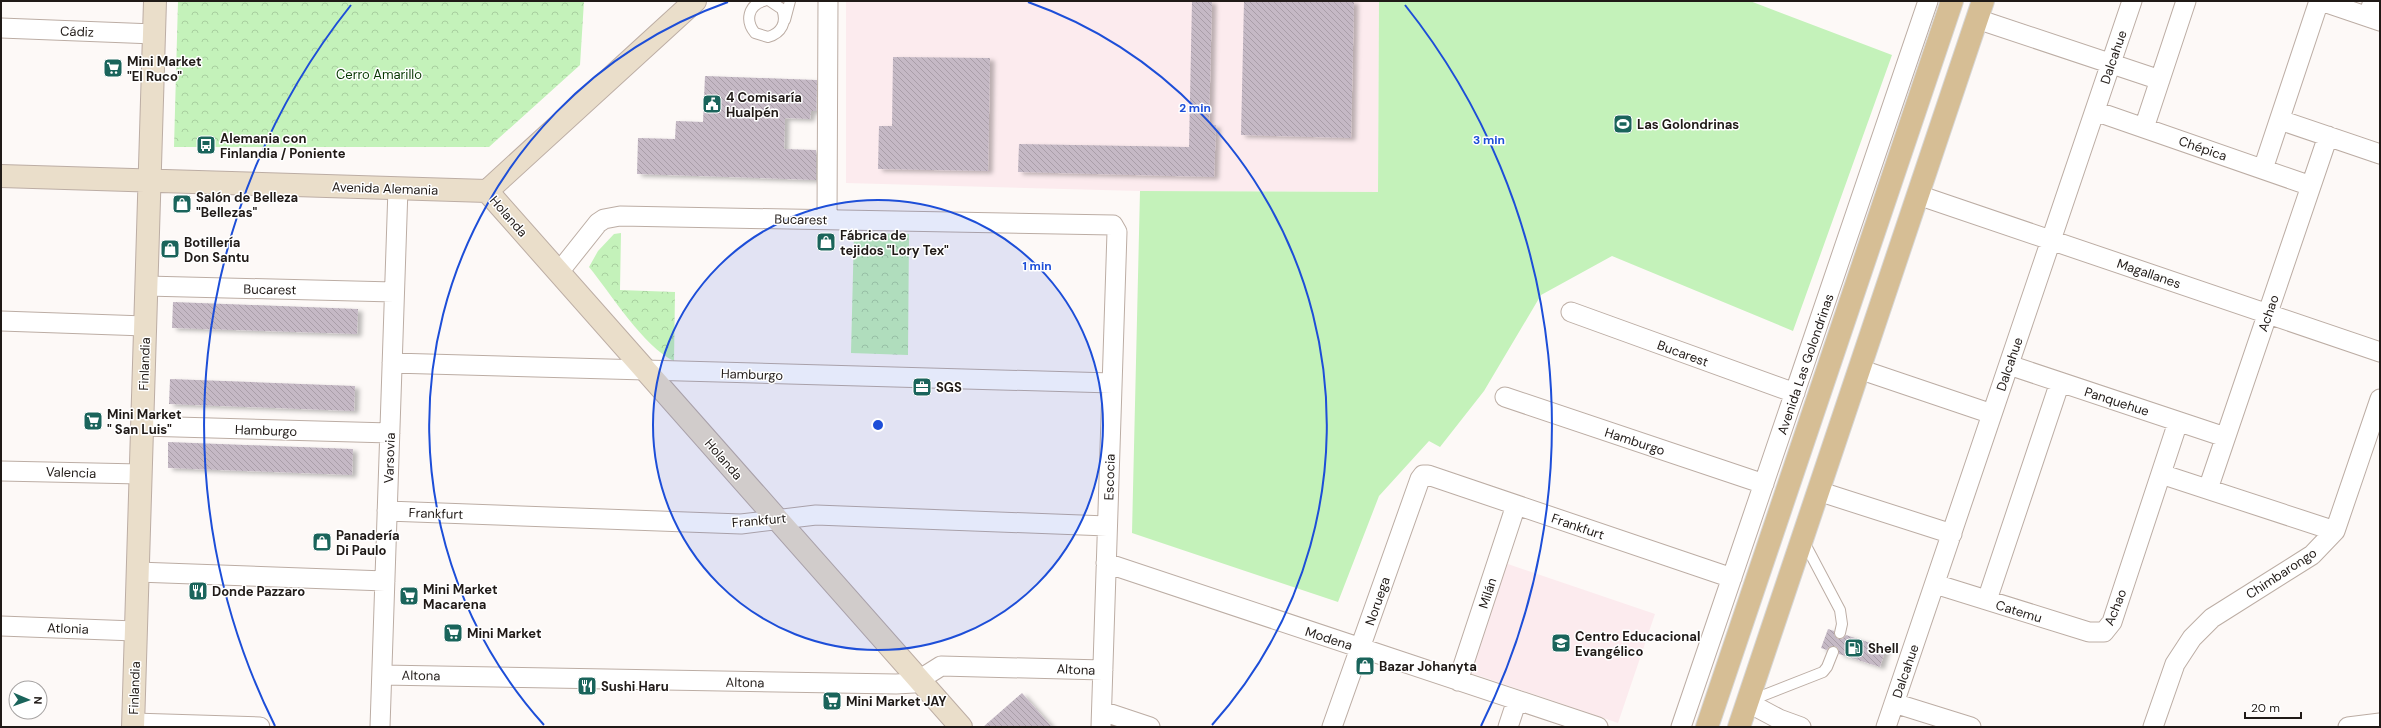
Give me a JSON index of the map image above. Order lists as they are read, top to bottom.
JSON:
{
  "streets": {
    "main road": ["Avenida Las Golondrinas"],
    "street": [
      "Cádiz",
      "Dalcahue",
      "Chépica",
      "Avenida Alemania",
      "Holanda",
      "Bucarest",
      "Magallanes",
      "Achao",
      "Finlandia",
      "Hamburgo",
      "Panquehue",
      "Varsovia",
      "Valencia",
      "Escocia",
      "Frankfurt",
      "Chimbarongo",
      "Milán",
      "Noruega",
      "Catemu",
      "Atlonia",
      "Modena",
      "Altona"
    ]
  },
  "crossings": [
    ["Cádiz", "Finlandia"],
    ["Dalcahue", "Chépica"],
    ["Dalcahue", "Magallanes"],
    ["Dalcahue", "Panquehue"],
    ["Dalcahue", "Catemu"],
    ["Chépica", "Achao"],
    ["Avenida Alemania", "Holanda"],
    ["Avenida Alemania", "Finlandia"],
    ["Avenida Alemania", "Varsovia"],
    ["Holanda", "Bucarest"],
    ["Holanda", "Hamburgo"],
    ["Holanda", "Frankfurt"],
    ["Holanda", "Altona"],
    ["Bucarest", "Finlandia"],
    ["Bucarest", "Avenida Las Golondrinas"],
    ["Bucarest", "Varsovia"],
    ["Bucarest", "Escocia"],
    ["Magallanes", "Achao"],
    ["Achao", "Panquehue"],
    ["Achao", "Catemu"],
    ["Finlandia", "Hamburgo"],
    ["Finlandia", "Valencia"],
    ["Finlandia", "Atlonia"],
    ["Avenida Las Golondrinas", "Hamburgo"],
    ["Avenida Las Golondrinas", "Frankfurt"],
    ["Hamburgo", "Varsovia"],
    ["Hamburgo", "Escocia"],
    ["Varsovia", "Frankfurt"],
    ["Varsovia", "Altona"],
    ["Escocia", "Frankfurt"],
    ["Escocia", "Modena"],
    ["Escocia", "Altona"],
    ["Frankfurt", "Milán"],
    ["Frankfurt", "Noruega"],
    ["Milán", "Modena"],
    ["Noruega", "Modena"]
  ],
  "parks": ["Cerro Amarillo"],
  "places": {
    "supermarket": [
      "Mini Market \"El Ruco\"",
      "Mini Market \" San Luis\"",
      "Mini Market Macarena",
      "Mini Market",
      "Mini Market JAY"
    ],
    "public building": ["4 Comisaría Hualpén"],
    "sports": ["Las Golondrinas"],
    "bus stop": ["Alemania con Finlandia / Poniente"],
    "shop": [
      "Salón de Belleza \"Bellezas\"",
      "Fábrica de tejidos \"Lory Tex\"",
      "Botillería Don Santu",
      "Panadería Di Paulo",
      "Bazar Johanyta"
    ],
    "office": ["SGS"],
    "restaurant": ["Donde Pazzaro", "Sushi Haru"],
    "school or university": ["Centro Educacional Evangélico"],
    "fuel station": ["Shell"]
  },
  "scale_bar": "20 m",
  "north": "right",
  "rings": ["2 min", "3 min", "1 min"]
}
